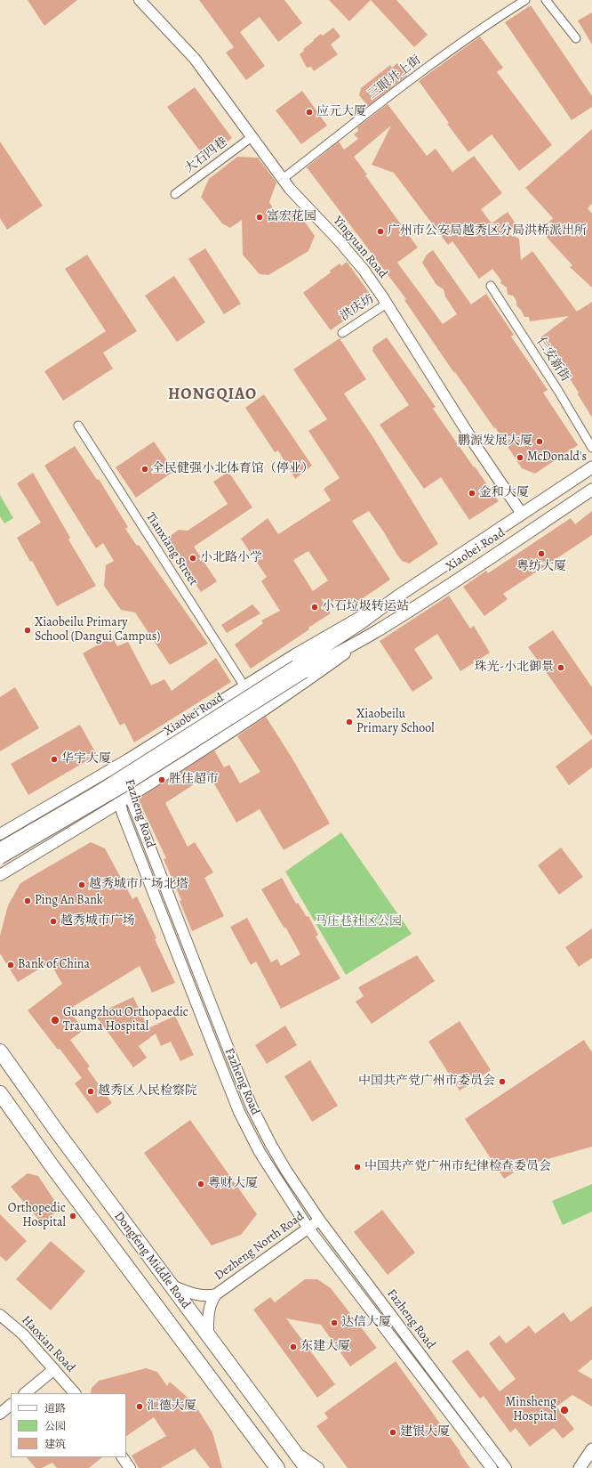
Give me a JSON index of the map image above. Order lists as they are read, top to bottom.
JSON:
{
  "streets": {
    "highway": ["Dongfeng Middle Road"],
    "main road": ["Xiaobei Road"],
    "street": [
      "三眼井上街",
      "大石四巷",
      "Yingyuan Road",
      "洪庆坊",
      "仁安新街",
      "Tianxiang Street",
      "Fazheng Road",
      "Dezheng North Road",
      "Haoxian Road"
    ]
  },
  "crossings": [
    ["三眼井上街", "Yingyuan Road"],
    ["大石四巷", "Yingyuan Road"],
    ["Yingyuan Road", "洪庆坊"],
    ["Yingyuan Road", "Xiaobei Road"],
    ["Tianxiang Street", "Xiaobei Road"],
    ["Xiaobei Road", "Fazheng Road"],
    ["Fazheng Road", "Dezheng North Road"]
  ],
  "districts": ["HONGQIAO"],
  "parks": ["马庄巷社区公园"],
  "places": [
    "应元大厦",
    "富宏花园",
    "广州市公安局越秀区分局洪桥派出所",
    "鹏源发展大厦",
    "McDonald's",
    "全民健强小北体育馆（停业）",
    "金和大厦",
    "粤纺大厦",
    "小北路小学",
    "小石垃圾转运站",
    "Xiaobeilu Primary School (Dangui Campus)",
    "珠光-小北御景",
    "Xiaobeilu Primary School",
    "华宇大厦",
    "胜佳超市",
    "越秀城市广场北塔",
    "Ping An Bank",
    "越秀城市广场",
    "Bank of China",
    "Guangzhou Orthopaedic Trauma Hospital",
    "中国共产党广州市委员会",
    "越秀区人民检察院",
    "中国共产党广州市纪律检查委员会",
    "粤财大厦",
    "Orthopedic Hospital",
    "达信大厦",
    "东建大厦",
    "汇德大厦",
    "Minsheng Hospital",
    "建银大厦"
  ],
  "legend": ["道路", "公园", "建筑"]
}
